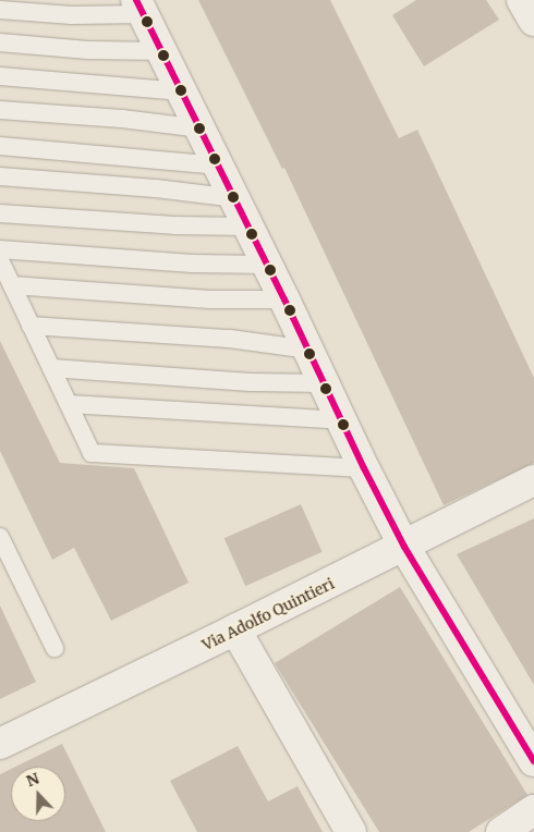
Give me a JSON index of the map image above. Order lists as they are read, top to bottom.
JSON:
{
  "streets": {
    "street": ["Via Adolfo Quintieri"]
  },
  "north": "top"
}
